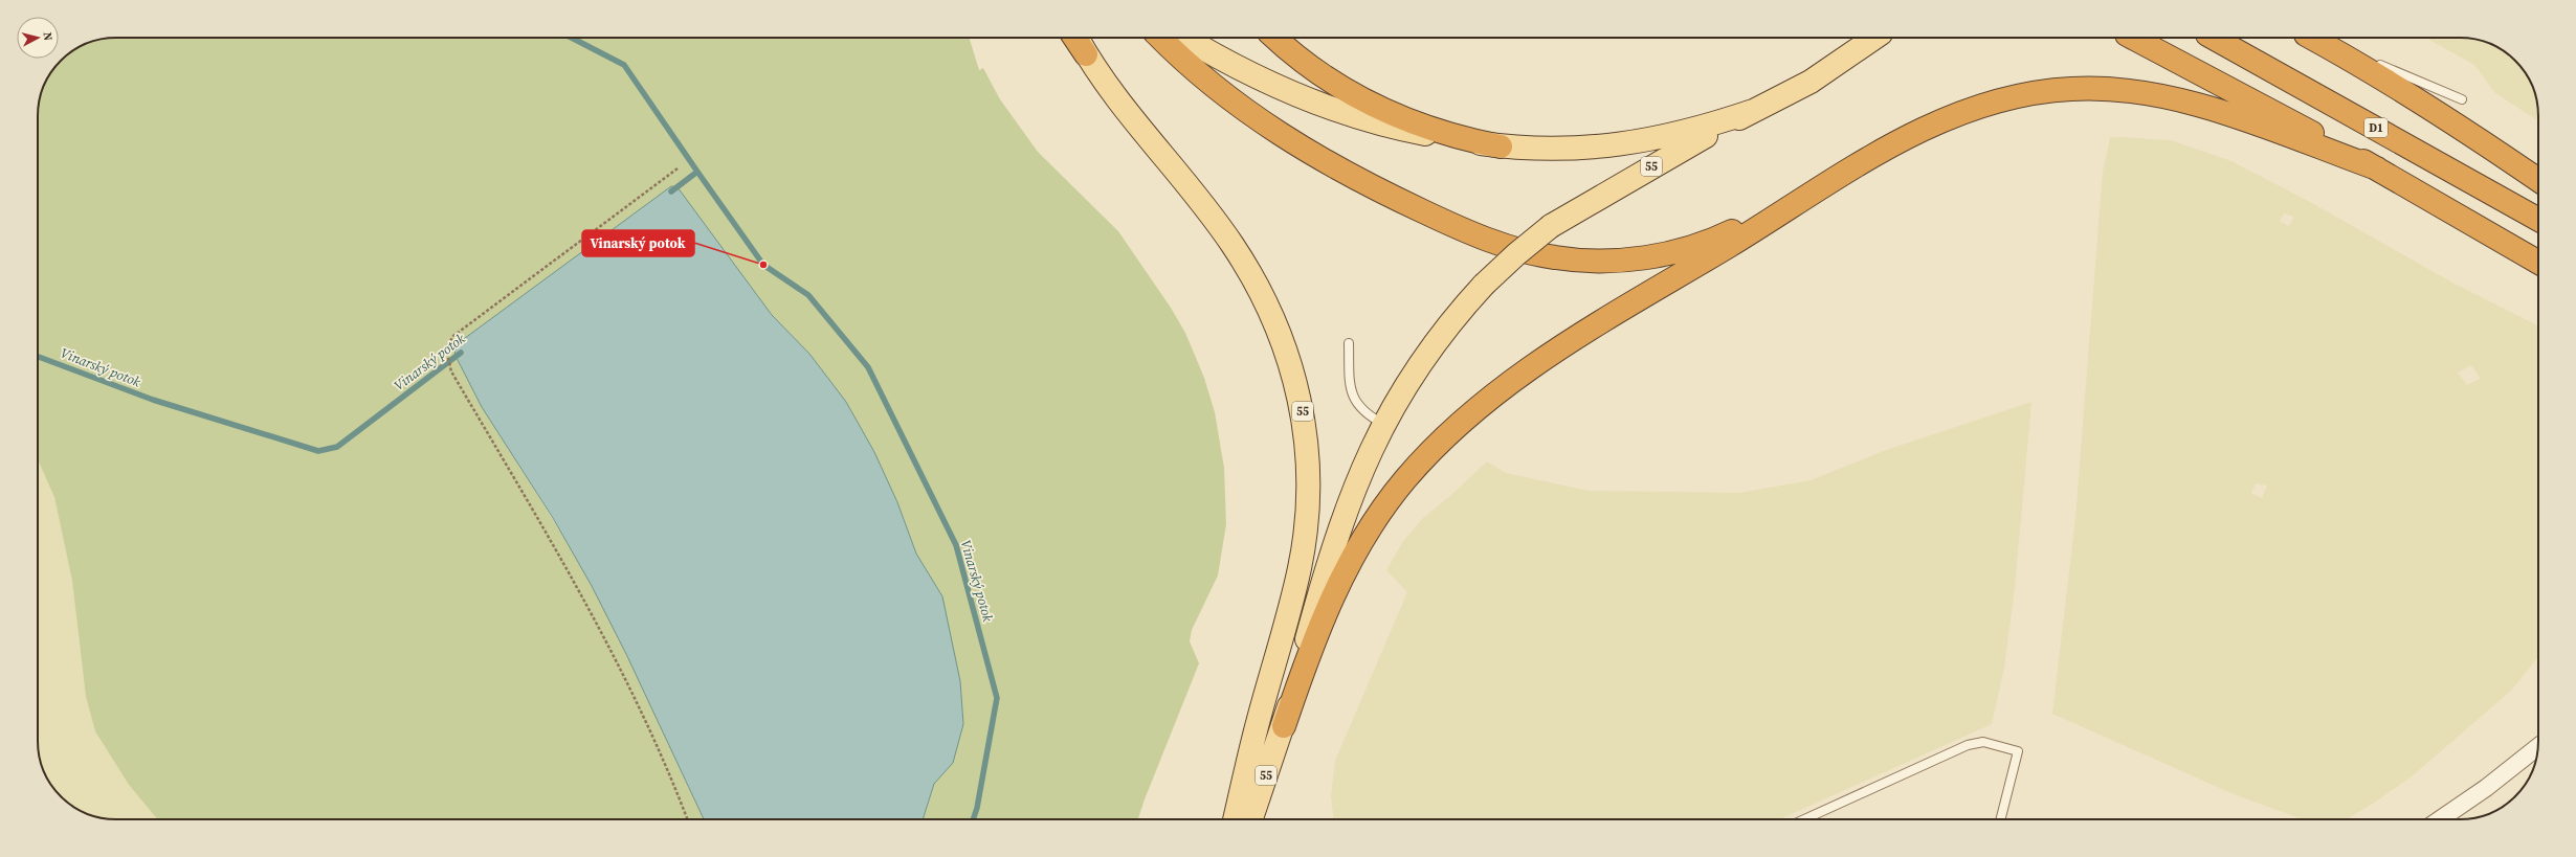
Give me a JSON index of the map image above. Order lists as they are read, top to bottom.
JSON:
{
  "streets": {
    "highway": ["D1"],
    "main road": ["55"]
  },
  "water": ["Vinarský potok"],
  "places": ["Vinarský potok"],
  "north": "right"
}
